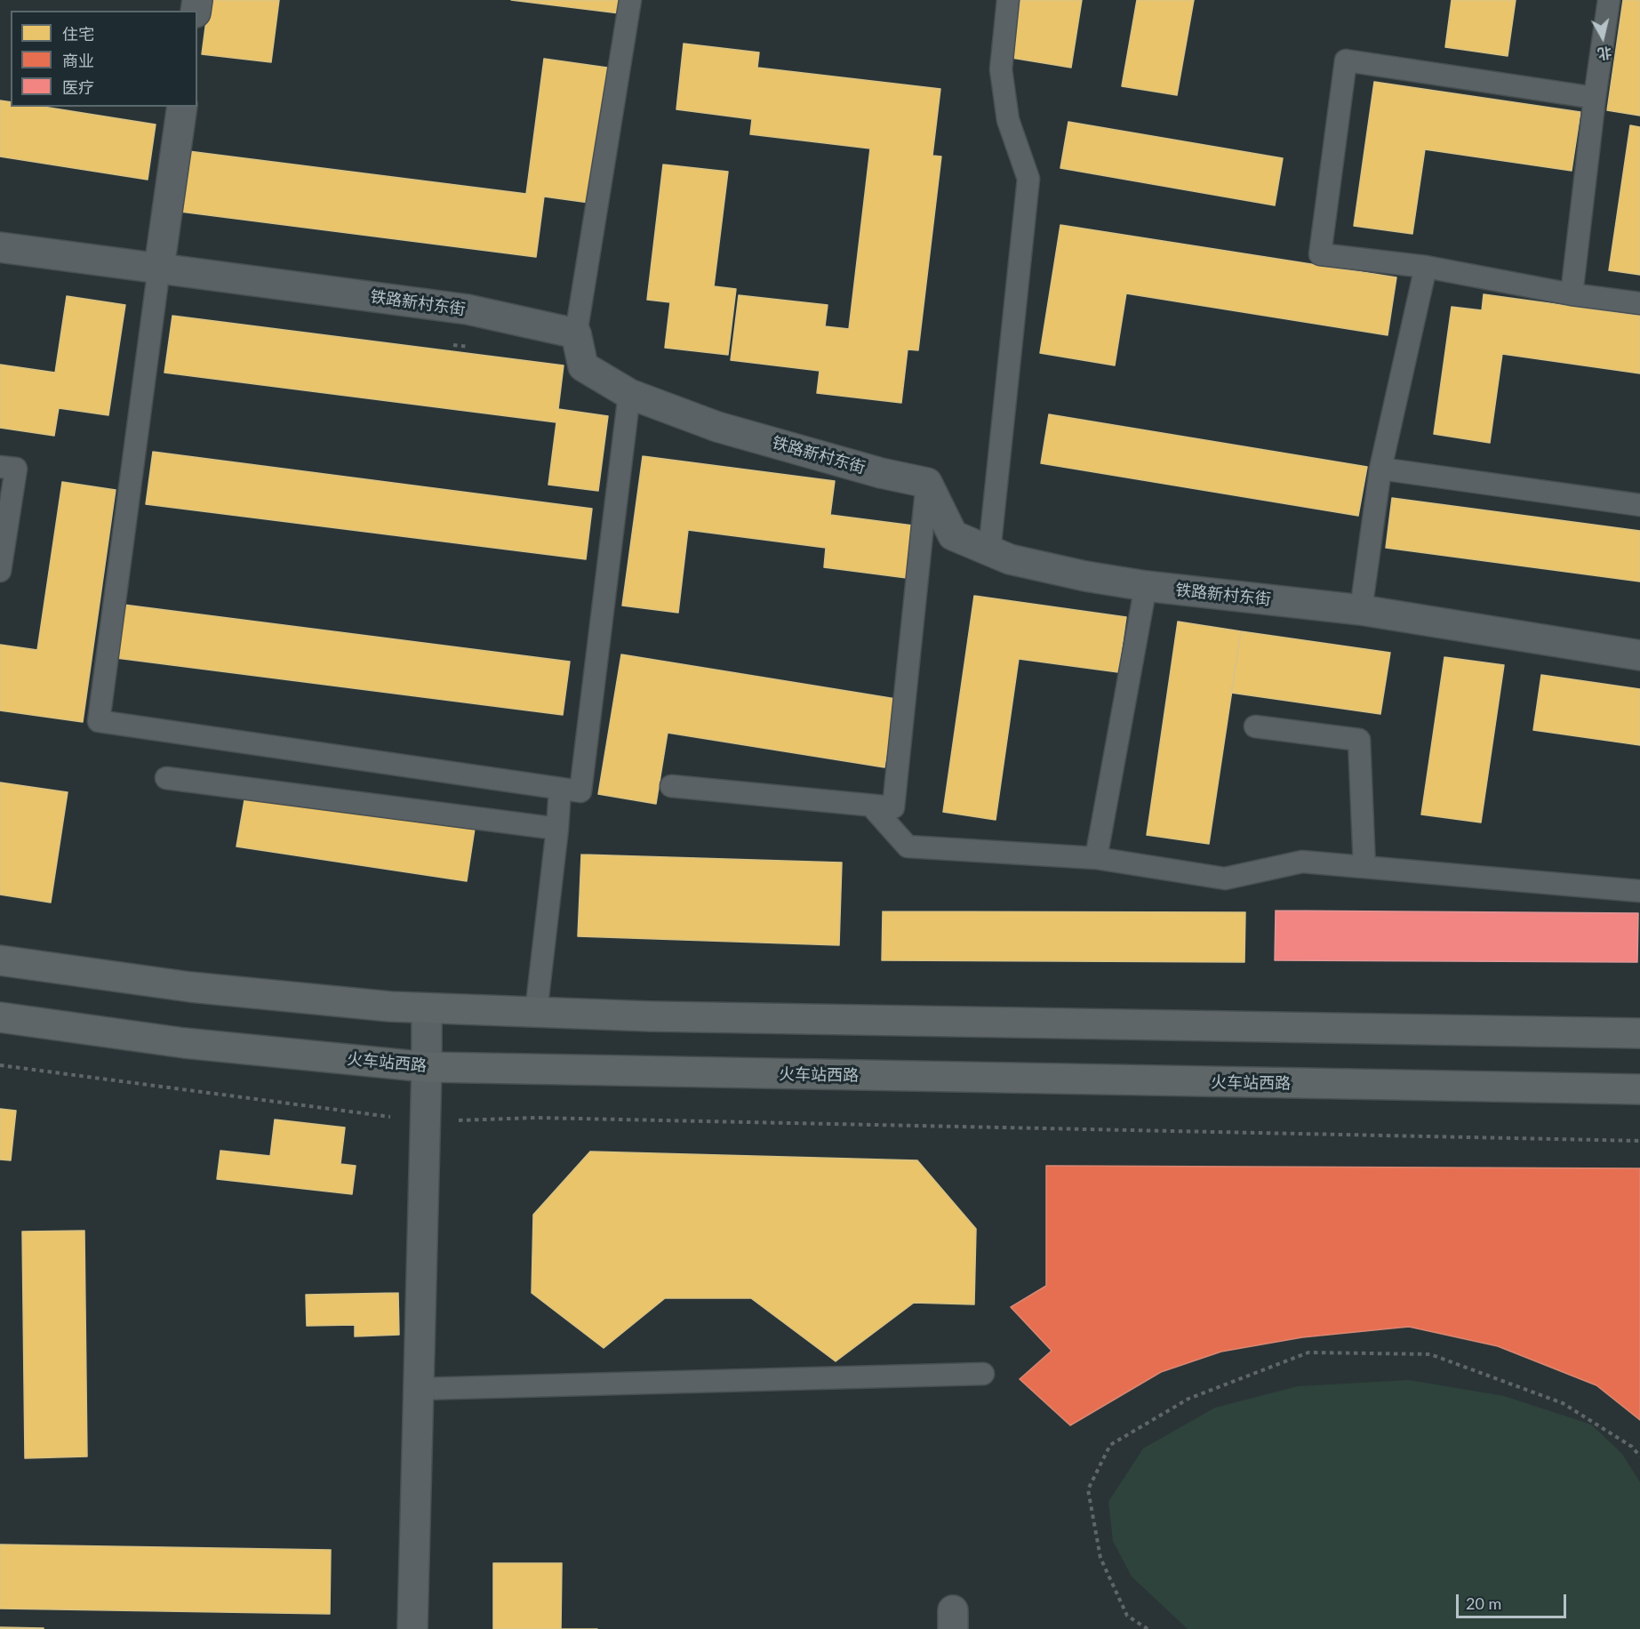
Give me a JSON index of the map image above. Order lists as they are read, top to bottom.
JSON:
{
  "streets": {
    "main road": ["火车站西路"],
    "street": ["铁路新村东街"]
  },
  "legend": ["住宅", "商业", "医疗"],
  "scale_bar": "20 m",
  "north": "bottom"
}
